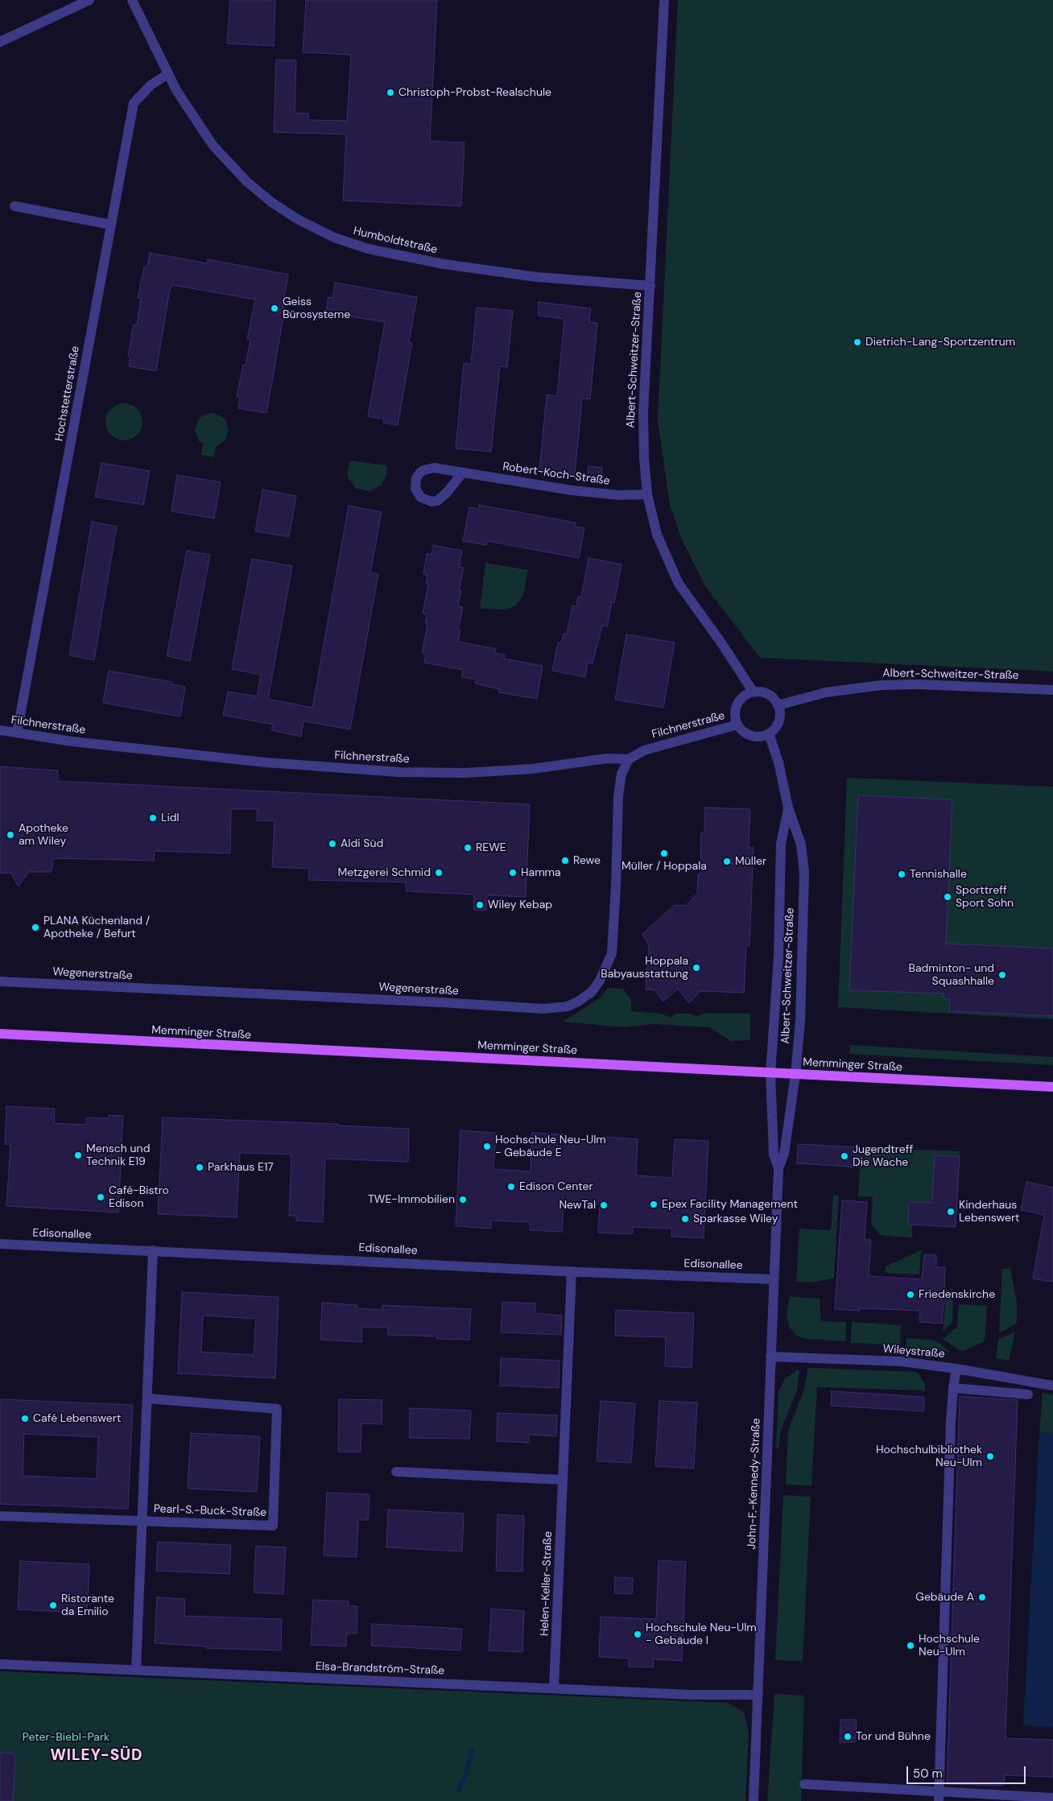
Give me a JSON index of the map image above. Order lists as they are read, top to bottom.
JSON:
{
  "streets": {
    "main road": ["Memminger Straße"],
    "street": [
      "Humboldtstraße",
      "Albert-Schweitzer-Straße",
      "Hochstetterstraße",
      "Robert-Koch-Straße",
      "Filchnerstraße",
      "Wegenerstraße",
      "Edisonallee",
      "Wileystraße",
      "John-F.-Kennedy-Straße",
      "Pearl-S.-Buck-Straße",
      "Helen-Keller-Straße",
      "Elsa-Brandström-Straße"
    ]
  },
  "crossings": [
    ["Humboldtstraße", "Albert-Schweitzer-Straße"],
    ["Humboldtstraße", "Hochstetterstraße"],
    ["Albert-Schweitzer-Straße", "Robert-Koch-Straße"],
    ["Albert-Schweitzer-Straße", "Filchnerstraße"],
    ["Albert-Schweitzer-Straße", "Memminger Straße"],
    ["Albert-Schweitzer-Straße", "John-F.-Kennedy-Straße"],
    ["Hochstetterstraße", "Filchnerstraße"],
    ["Filchnerstraße", "Wegenerstraße"],
    ["Memminger Straße", "John-F.-Kennedy-Straße"],
    ["Edisonallee", "John-F.-Kennedy-Straße"],
    ["Edisonallee", "Pearl-S.-Buck-Straße"],
    ["Edisonallee", "Helen-Keller-Straße"],
    ["Wileystraße", "John-F.-Kennedy-Straße"],
    ["John-F.-Kennedy-Straße", "Elsa-Brandström-Straße"],
    ["Pearl-S.-Buck-Straße", "Elsa-Brandström-Straße"],
    ["Helen-Keller-Straße", "Elsa-Brandström-Straße"]
  ],
  "districts": ["WILEY-SÜD"],
  "parks": ["Peter-Biebl-Park"],
  "places": [
    "Christoph-Probst-Realschule",
    "Geiss Bürosysteme",
    "Dietrich-Lang-Sportzentrum",
    "Lidl",
    "Apotheke am Wiley",
    "Aldi Süd",
    "REWE",
    "Müller / Hoppala",
    "Rewe",
    "Müller",
    "Metzgerei Schmid",
    "Hamma",
    "Tennishalle",
    "Sporttreff Sport Sohn",
    "Wiley Kebap",
    "PLANA Küchenland / Apotheke / Befurt",
    "Hoppala Babyausstattung",
    "Badminton- und Squashhalle",
    "Hochschule Neu-Ulm - Gebäude E",
    "Mensch und Technik E19",
    "Jugendtreff Die Wache",
    "Parkhaus E17",
    "Edison Center",
    "Café-Bistro Edison",
    "TWE-Immobilien",
    "Epex Facility Management",
    "NewTal",
    "Kinderhaus Lebenswert",
    "Sparkasse Wiley",
    "Friedenskirche",
    "Café Lebenswert",
    "Hochschulbibliothek Neu-Ulm",
    "Gebäude A",
    "Ristorante da Emilio",
    "Hochschule Neu-Ulm - Gebäude I",
    "Hochschule Neu-Ulm",
    "Tor und Bühne"
  ],
  "scale_bar": "50 m"
}
